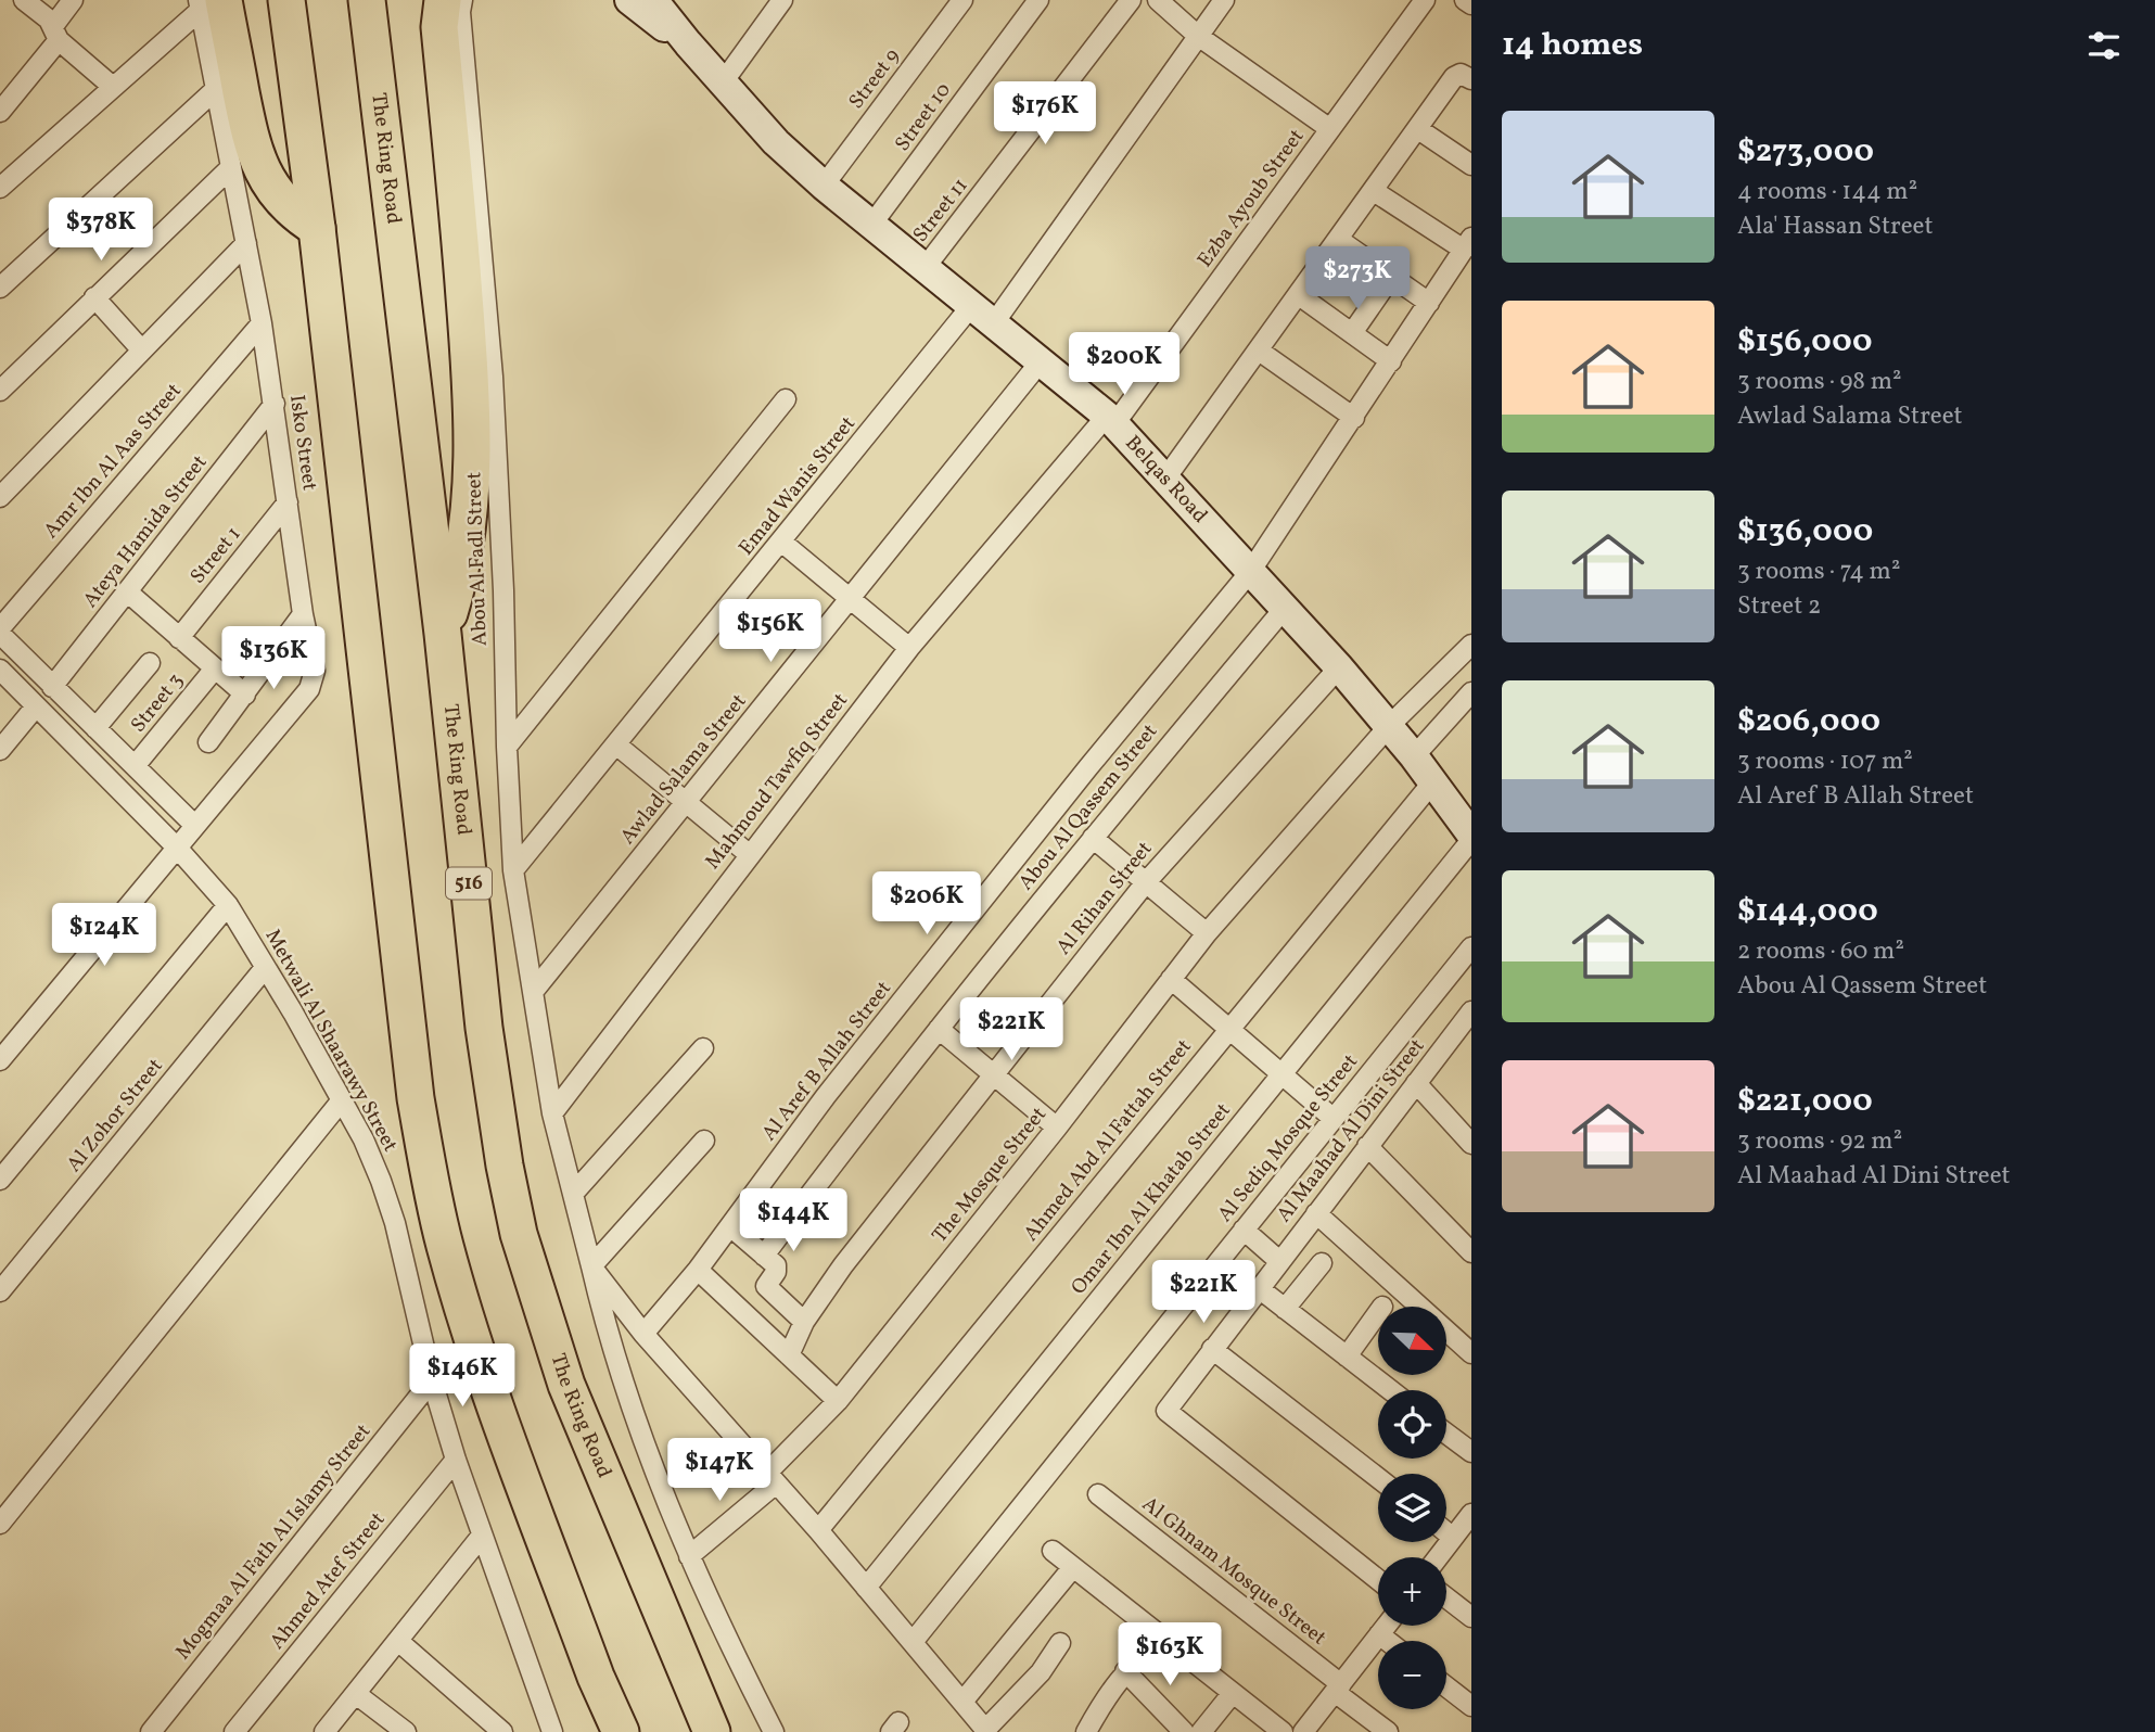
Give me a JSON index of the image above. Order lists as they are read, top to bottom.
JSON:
{
  "streets": {
    "highway": ["The Ring Road", "516"],
    "main road": ["Belqas Road"],
    "street": [
      "Street 9",
      "Street 10",
      "Ezba Ayoub Street",
      "Street 11",
      "Isko Street",
      "Amr Ibn Al Aas Street",
      "Emad Wanis Street",
      "Ateya Hamida Street",
      "Street 1",
      "Abou Al Fadl Street",
      "Street 3",
      "Awlad Salama Street",
      "Mahmoud Tawfiq Street",
      "Abou Al Qassem Street",
      "Al Rihan Street",
      "Metwali Al Shaarawy Street",
      "Al Aref B Allah Street",
      "Al Zohor Street",
      "Al Maahad Al Dini Street",
      "Al Sediq Mosque Street",
      "Ahmed Abd Al Fattah Street",
      "The Mosque Street",
      "Omar Ibn Al Khatab Street",
      "Mogmaa Al Fath Al Islamy Street",
      "Al Ghnam Mosque Street",
      "Ahmed Atef Street"
    ]
  },
  "crossings": [
    ["Street 9", "Belqas Road"],
    ["Street 10", "Belqas Road"],
    ["Ezba Ayoub Street", "Belqas Road"],
    ["Ezba Ayoub Street", "Mahmoud Tawfiq Street"],
    ["Street 11", "Belqas Road"],
    ["Isko Street", "Amr Ibn Al Aas Street"],
    ["Isko Street", "Ateya Hamida Street"],
    ["Isko Street", "Street 1"],
    ["Isko Street", "Metwali Al Shaarawy Street"],
    ["Belqas Road", "Emad Wanis Street"],
    ["Belqas Road", "Awlad Salama Street"],
    ["Belqas Road", "Mahmoud Tawfiq Street"],
    ["Belqas Road", "Abou Al Qassem Street"],
    ["Belqas Road", "Al Rihan Street"],
    ["Belqas Road", "Al Aref B Allah Street"],
    ["Belqas Road", "Ahmed Abd Al Fattah Street"],
    ["Belqas Road", "The Mosque Street"],
    ["Belqas Road", "Omar Ibn Al Khatab Street"],
    ["Emad Wanis Street", "Abou Al Fadl Street"],
    ["Abou Al Fadl Street", "Awlad Salama Street"],
    ["Abou Al Fadl Street", "Mahmoud Tawfiq Street"],
    ["Abou Al Fadl Street", "The Mosque Street"],
    ["Metwali Al Shaarawy Street", "Al Zohor Street"],
    ["Metwali Al Shaarawy Street", "Mogmaa Al Fath Al Islamy Street"],
    ["Metwali Al Shaarawy Street", "Ahmed Atef Street"]
  ],
  "north": "bottom right",
  "page": {
    "heading": "14 homes",
    "price": [
      "$176K",
      "$378K",
      "$273K",
      "$200K",
      "$156K",
      "$136K",
      "$206K",
      "$124K",
      "$221K",
      "$144K",
      "$221K",
      "$146K",
      "$147K",
      "$163K"
    ],
    "list": [
      {
        "name": "$273,000",
        "note": "4 rooms · 144 m² · Ala' Hassan Street"
      },
      {
        "name": "$156,000",
        "note": "3 rooms · 98 m² · Awlad Salama Street"
      },
      {
        "name": "$136,000",
        "note": "3 rooms · 74 m² · Street 2"
      },
      {
        "name": "$206,000",
        "note": "3 rooms · 107 m² · Al Aref B Allah Street"
      },
      {
        "name": "$144,000",
        "note": "2 rooms · 60 m² · Abou Al Qassem Street"
      },
      {
        "name": "$221,000",
        "note": "3 rooms · 92 m² · Al Maahad Al Dini Street"
      }
    ],
    "map_buttons": ["+", "−"]
  }
}
